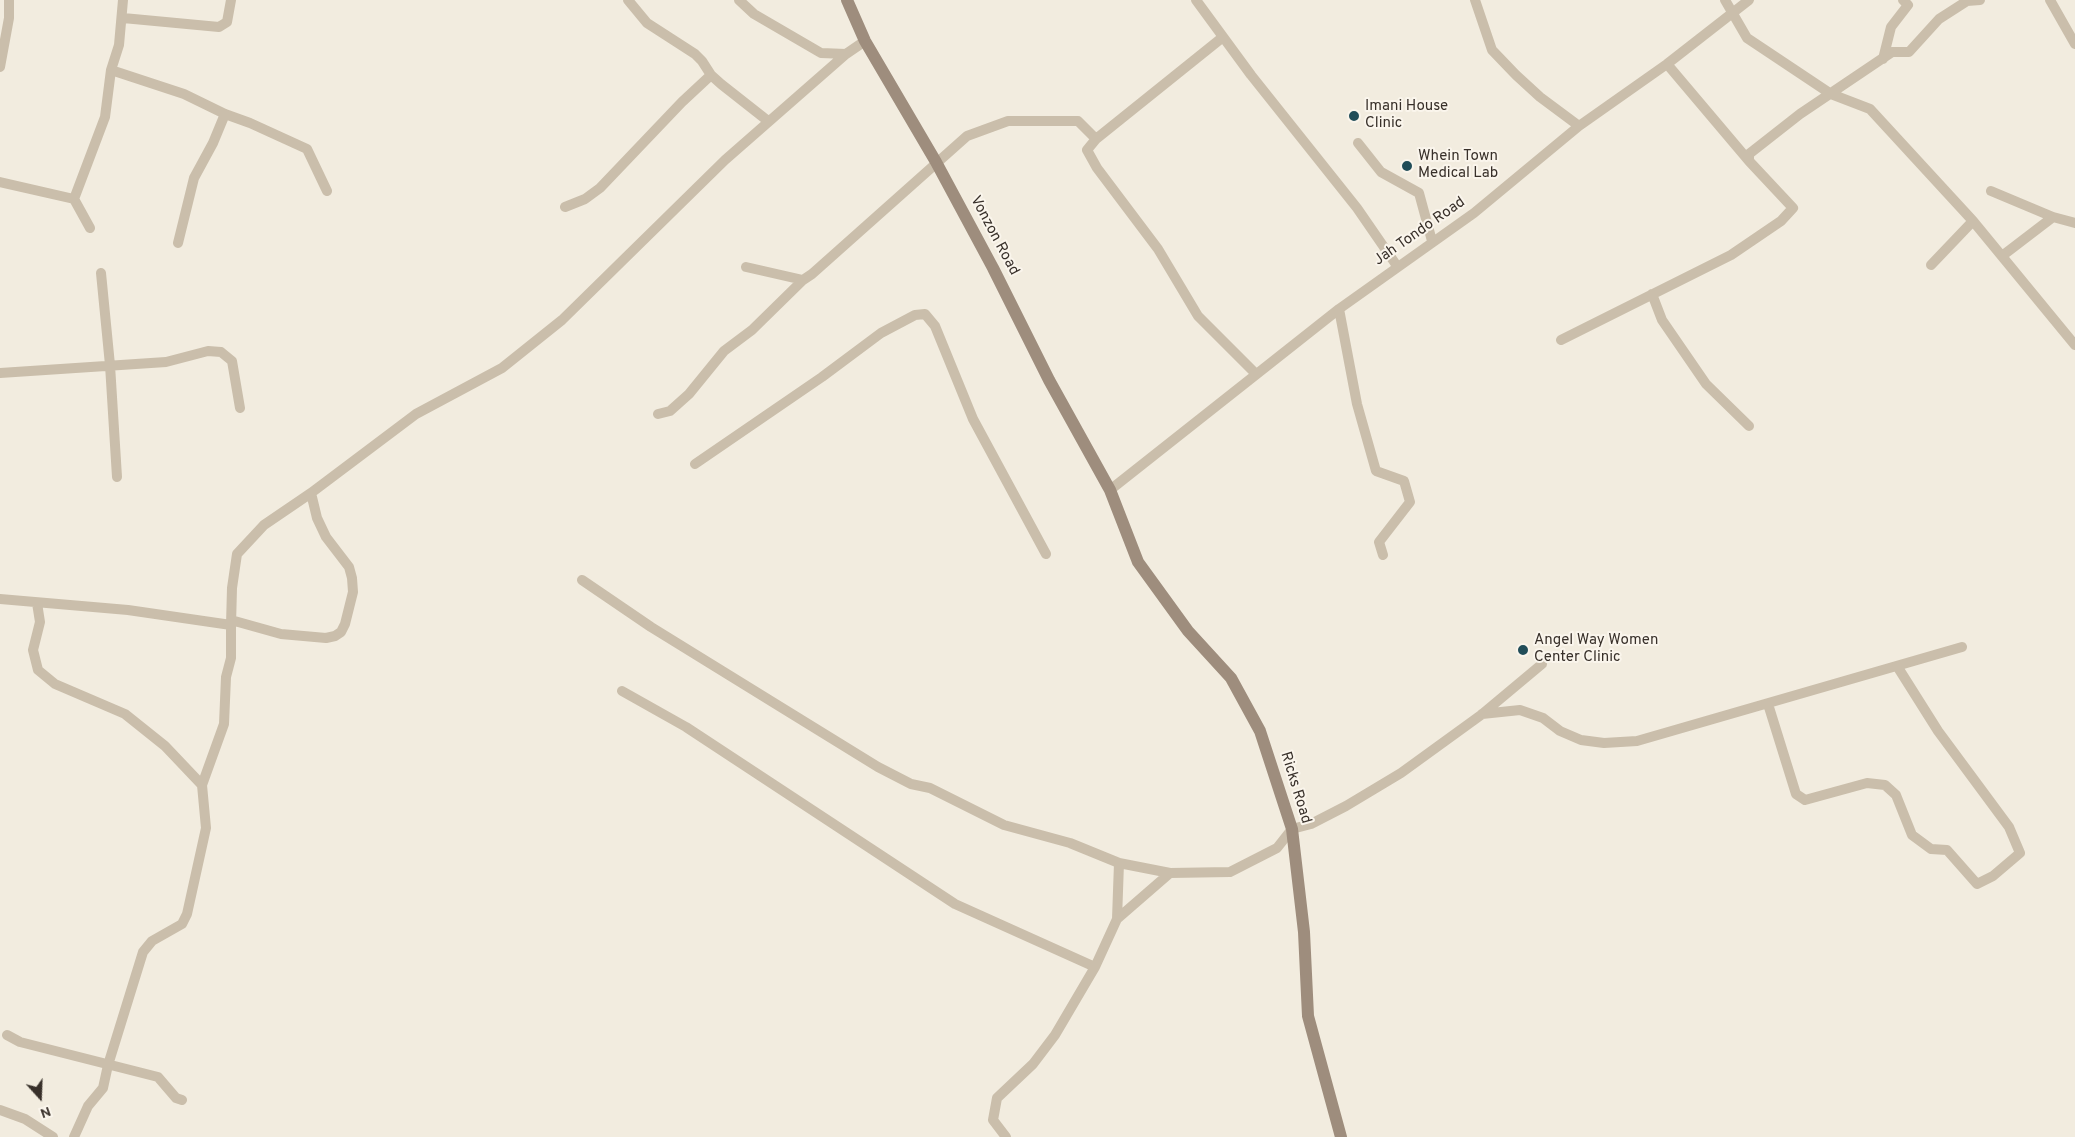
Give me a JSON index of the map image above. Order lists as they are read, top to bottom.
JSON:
{
  "streets": {
    "street": ["Jah Tondo Road", "Vonzon Road", "Ricks Road"]
  },
  "crossings": [
    ["Jah Tondo Road", "Vonzon Road"],
    ["Jah Tondo Road", "Ricks Road"],
    ["Vonzon Road", "Ricks Road"]
  ],
  "places": ["Imani House Clinic", "Whein Town Medical Lab", "Angel Way Women Center Clinic"],
  "north": "bottom"
}
